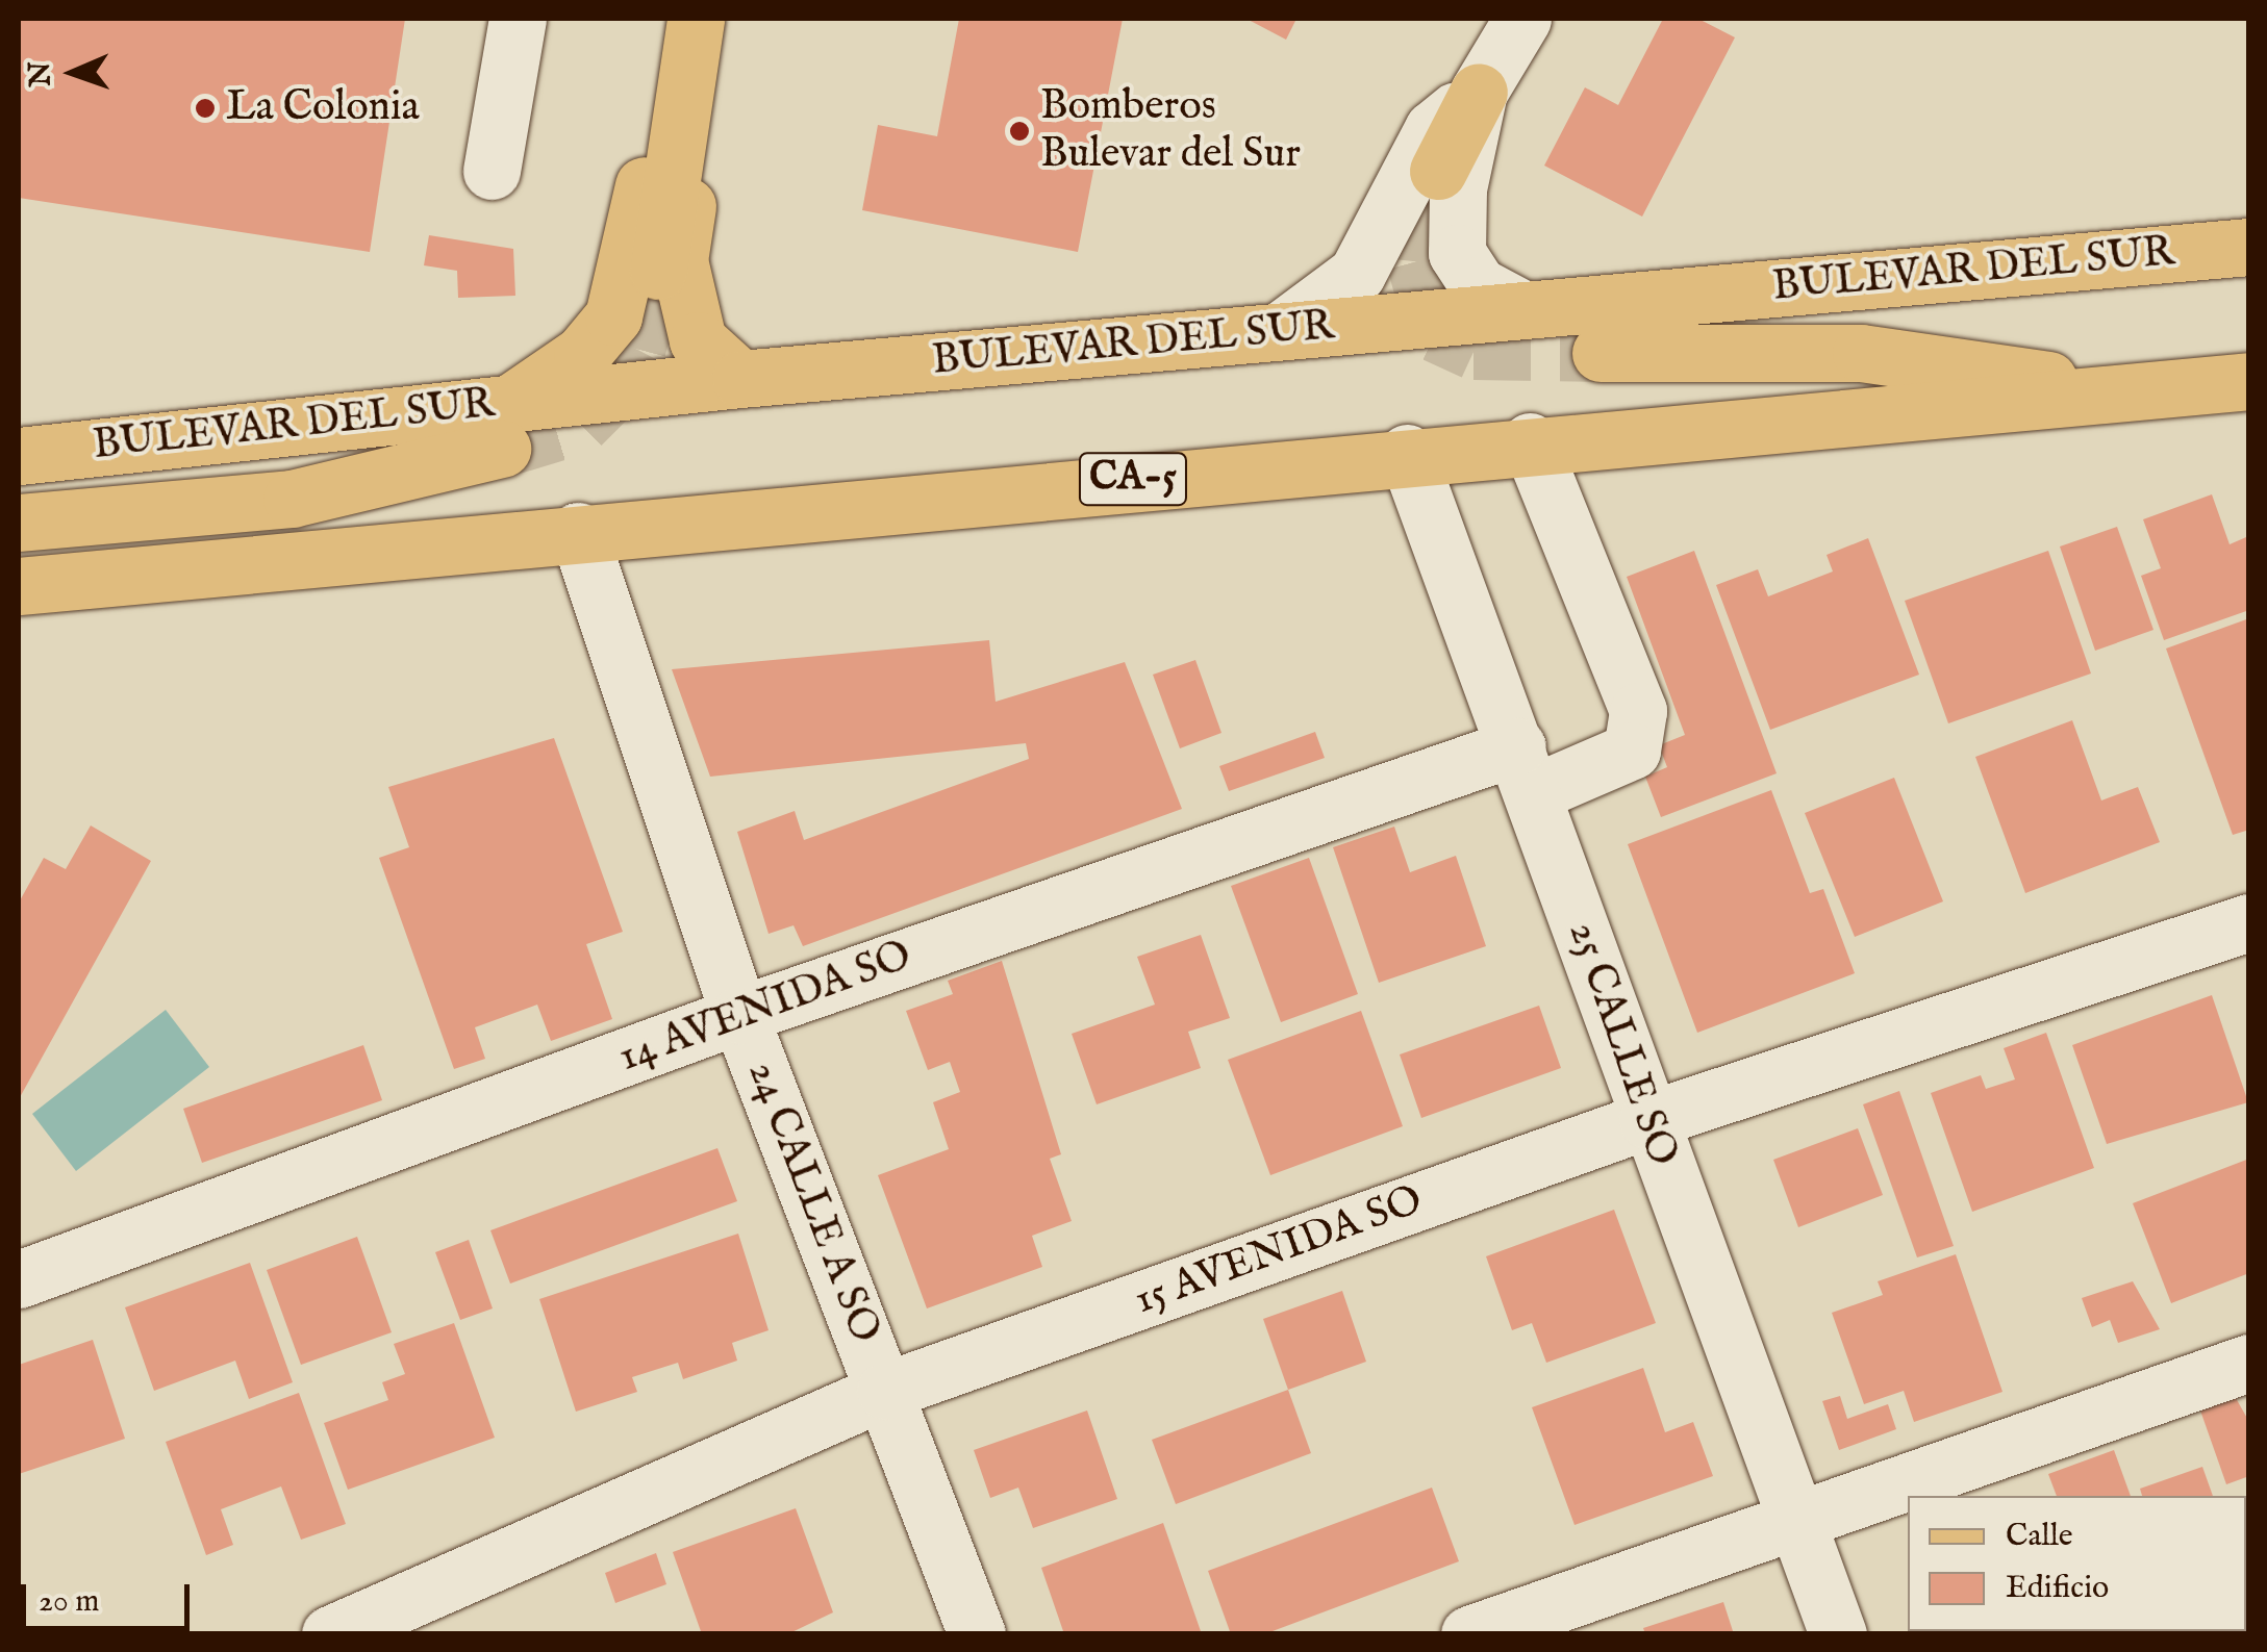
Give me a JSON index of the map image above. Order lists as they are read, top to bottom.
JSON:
{
  "streets": {
    "main road": ["BULEVAR DEL SUR", "CA-5"],
    "street": [
      "14 AVENIDA SO",
      "25 CALLE SO",
      "24 CALLE A SO",
      "15 AVENIDA SO"
    ]
  },
  "crossings": [
    ["CA-5", "14 AVENIDA SO"],
    ["CA-5", "25 CALLE SO"],
    ["CA-5", "24 CALLE A SO"],
    ["14 AVENIDA SO", "25 CALLE SO"],
    ["14 AVENIDA SO", "24 CALLE A SO"],
    ["25 CALLE SO", "15 AVENIDA SO"],
    ["24 CALLE A SO", "15 AVENIDA SO"]
  ],
  "places": ["La Colonia", "Bomberos Bulevar del Sur"],
  "legend": ["Calle", "Edificio"],
  "scale_bar": "20 m",
  "north": "left"
}
